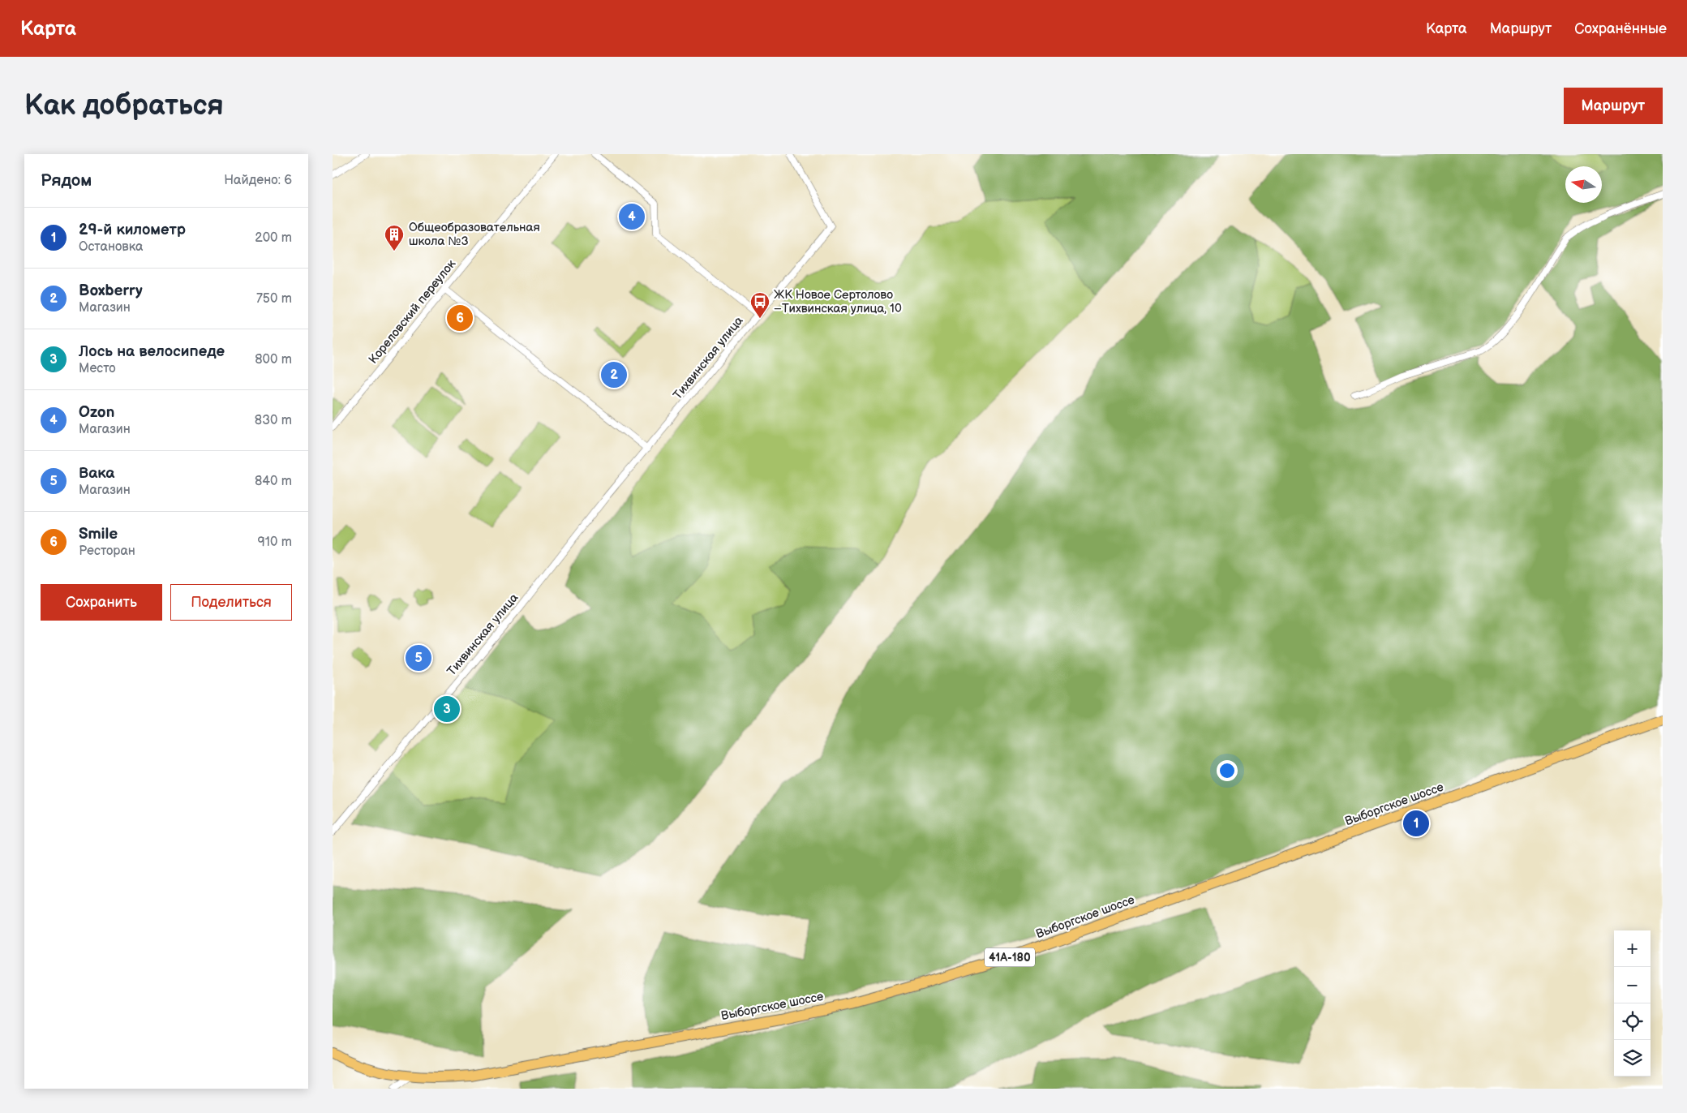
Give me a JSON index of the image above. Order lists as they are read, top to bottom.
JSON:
{
  "streets": {
    "main road": ["Выборгское шоссе", "41А-180"],
    "street": ["Кореловский переулок", "Тихвинская улица"]
  },
  "places": {
    "building": ["Общеобразовательная школа №3"],
    "bus stop": ["ЖК Новое Сертолово –Тихвинская улица, 10"]
  },
  "north": "left",
  "page": {
    "header": "Карта",
    "nav": ["Карта", "Маршрут", "Сохранённые"],
    "buttons": [
      "Маршрут",
      ["Сохранить", "Поделиться"]
    ],
    "title": "Как добраться",
    "heading": ["Рядом", "Найдено: 6"],
    "pins": [
      "4",
      "6",
      "2",
      "5",
      "3",
      "1"
    ],
    "list": [
      {
        "mark": "1",
        "name": "29-й километр",
        "note": "Остановка",
        "value": "200 m"
      },
      {
        "mark": "2",
        "name": "Boxberry",
        "note": "Магазин",
        "value": "750 m"
      },
      {
        "mark": "3",
        "name": "Лось на велосипеде",
        "note": "Место",
        "value": "800 m"
      },
      {
        "mark": "4",
        "name": "Ozon",
        "note": "Магазин",
        "value": "830 m"
      },
      {
        "mark": "5",
        "name": "Вака",
        "note": "Магазин",
        "value": "840 m"
      },
      {
        "mark": "6",
        "name": "Smile",
        "note": "Ресторан",
        "value": "910 m"
      }
    ],
    "map_buttons": ["+", "−"]
  }
}
